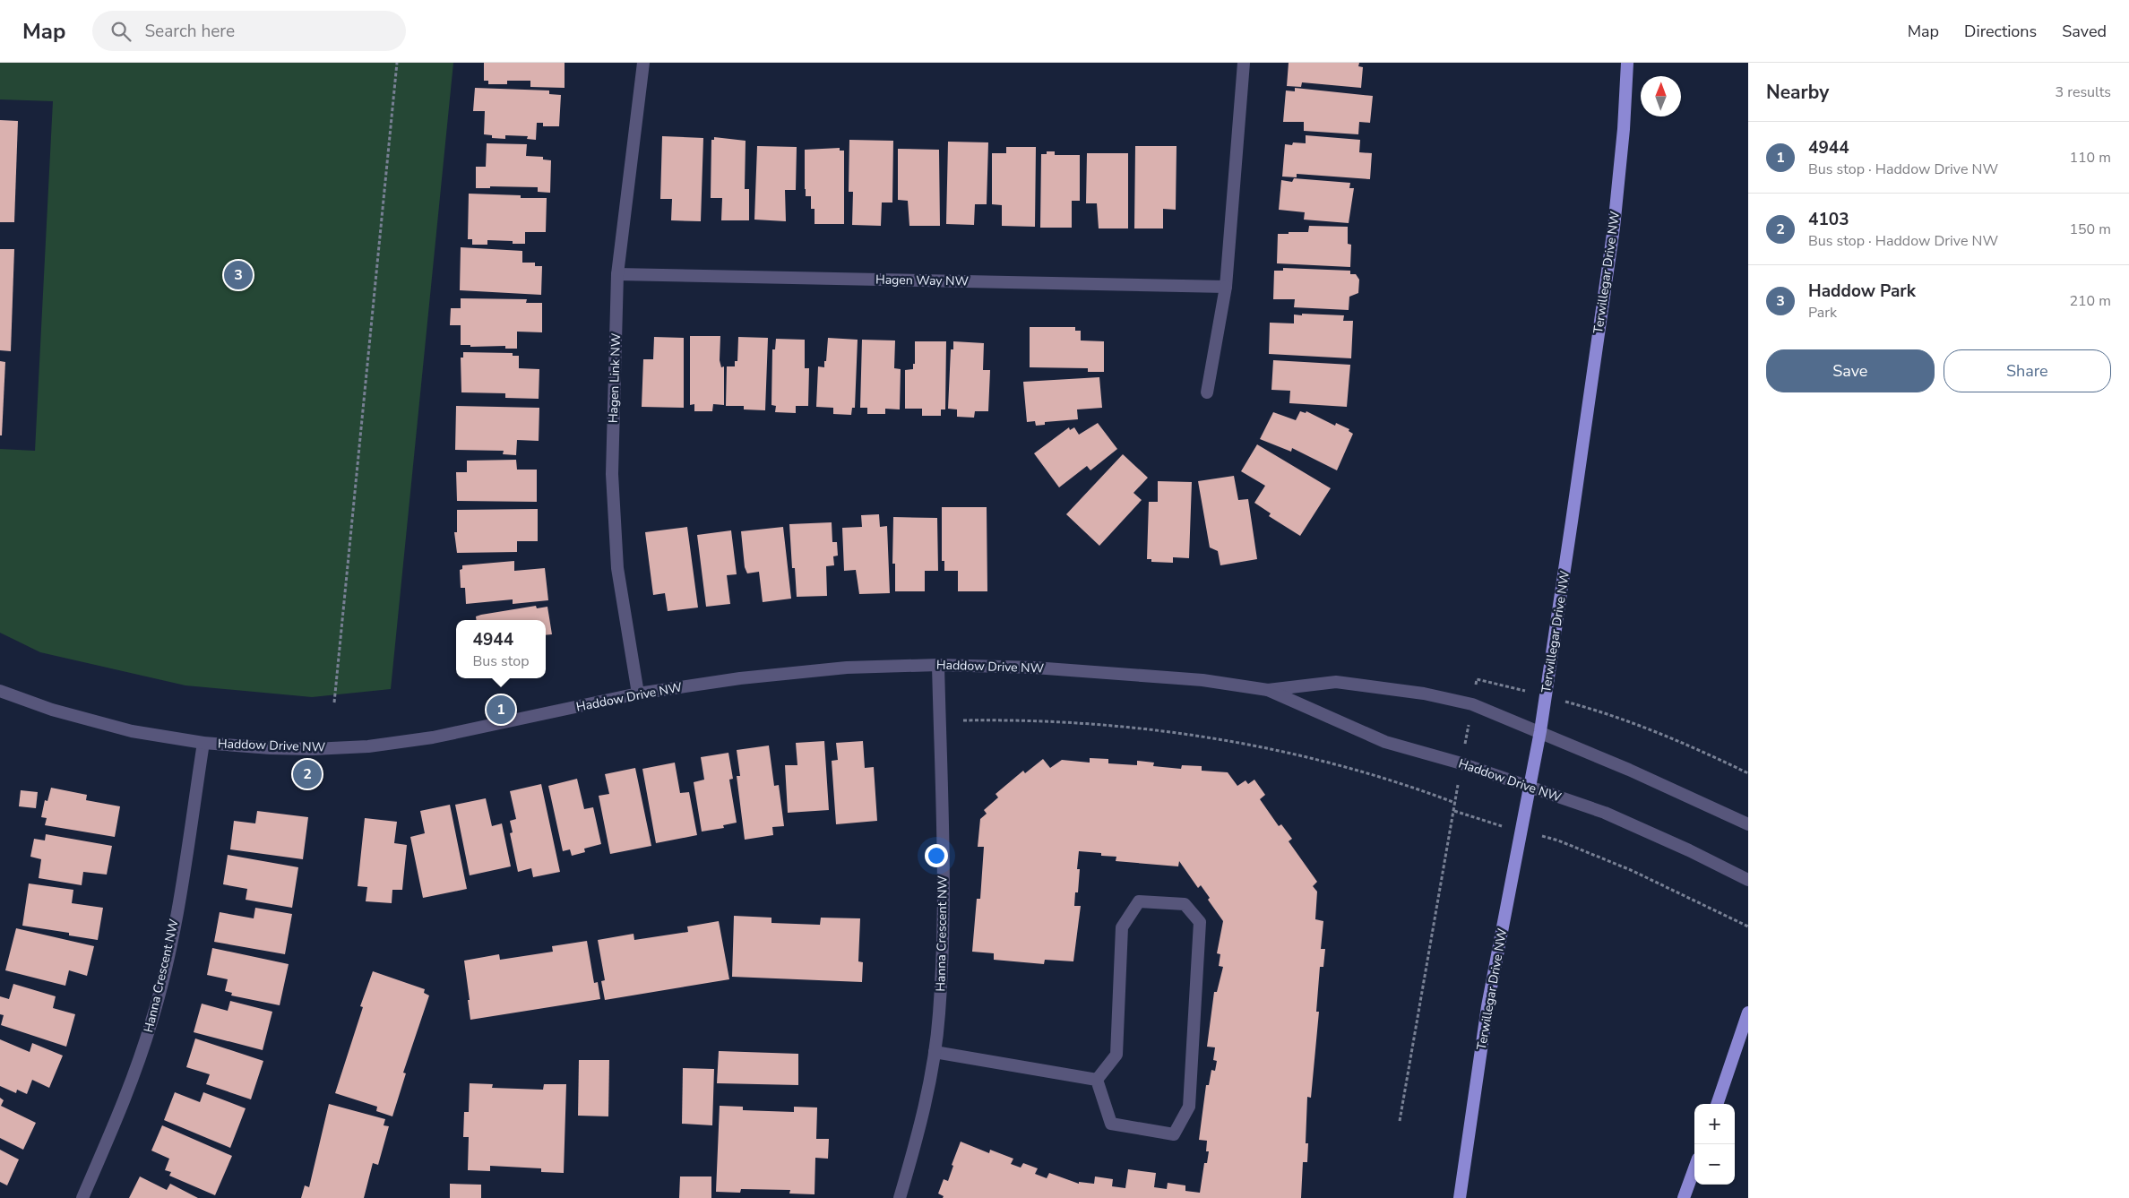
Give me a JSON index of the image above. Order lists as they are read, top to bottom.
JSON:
{
  "streets": {
    "main road": ["Terwillegar Drive NW"],
    "street": [
      "Hagen Way NW",
      "Hagen Link NW",
      "Haddow Drive NW",
      "Hanna Crescent NW"
    ]
  },
  "crossings": [
    ["Terwillegar Drive NW", "Haddow Drive NW"],
    ["Hagen Way NW", "Hagen Link NW"],
    ["Hagen Link NW", "Haddow Drive NW"],
    ["Haddow Drive NW", "Hanna Crescent NW"]
  ],
  "north": "top",
  "page": {
    "header": "Map",
    "search": "Search here",
    "nav": ["Map", "Directions", "Saved"],
    "heading": ["Nearby", "3 results"],
    "list": [
      {
        "mark": "1",
        "name": "4944",
        "note": "Bus stop · Haddow Drive NW",
        "value": "110 m"
      },
      {
        "mark": "2",
        "name": "4103",
        "note": "Bus stop · Haddow Drive NW",
        "value": "150 m"
      },
      {
        "mark": "3",
        "name": "Haddow Park",
        "note": "Park",
        "value": "210 m"
      }
    ],
    "pins": ["3", "1", "2"],
    "buttons": ["Save", "Share"],
    "popup": ["4944", "Bus stop"],
    "map_buttons": ["+", "−"]
  }
}
